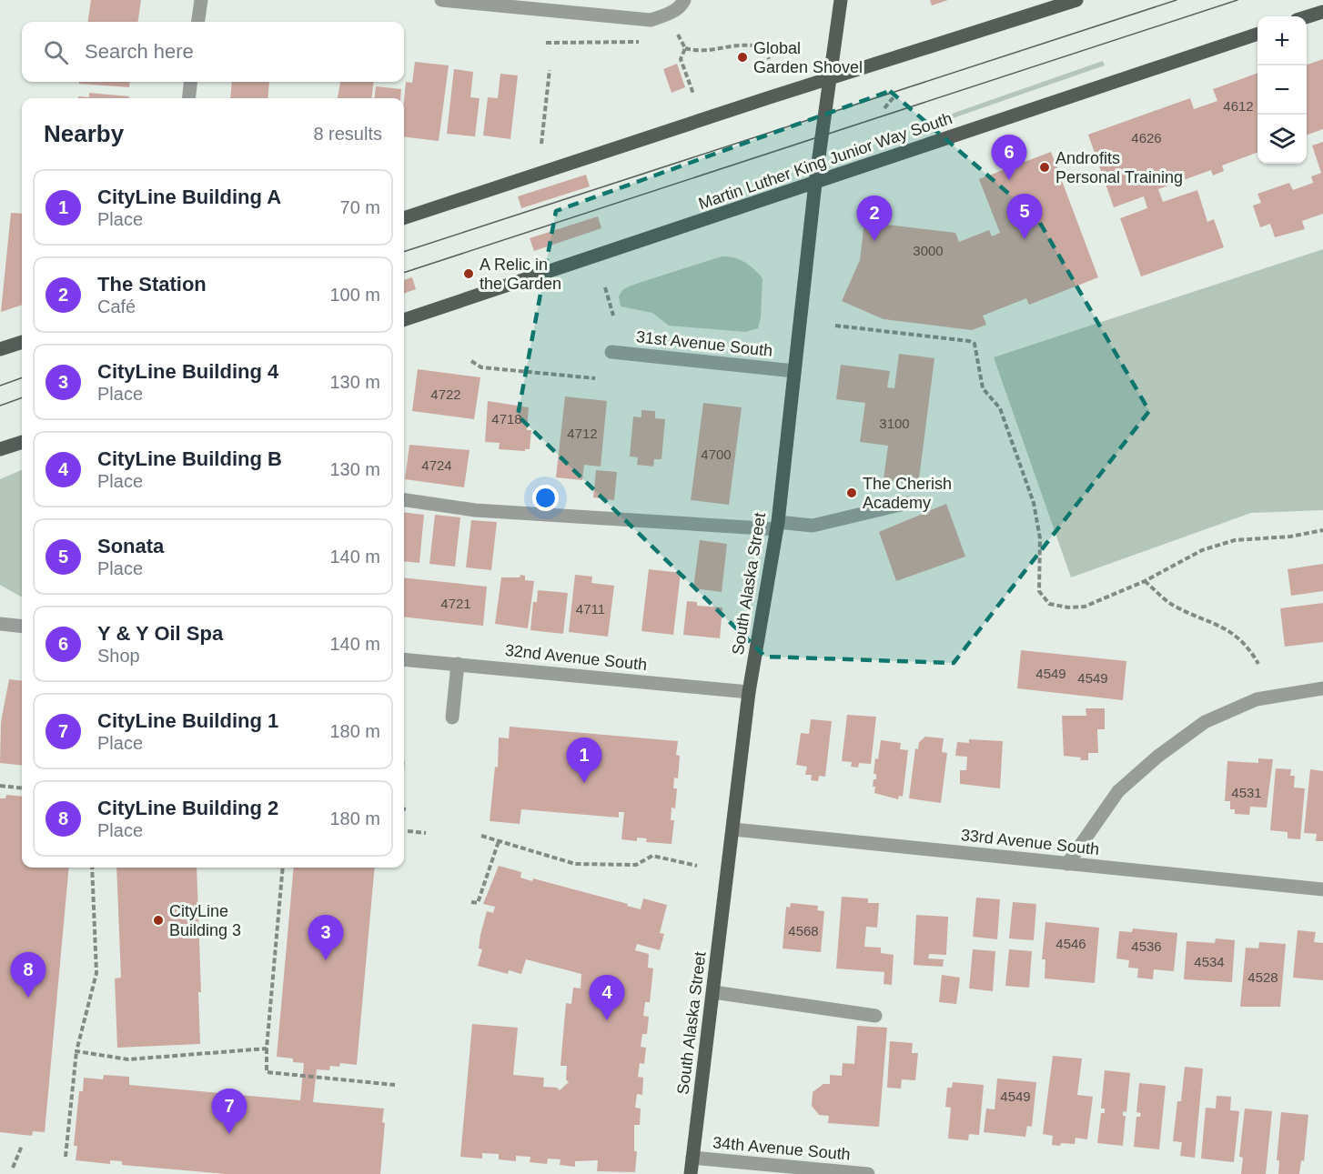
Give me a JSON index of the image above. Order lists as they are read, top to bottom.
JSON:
{
  "streets": {
    "main road": ["Martin Luther King Junior Way South", "South Alaska Street"],
    "street": [
      "31st Avenue South",
      "32nd Avenue South",
      "33rd Avenue South",
      "34th Avenue South"
    ]
  },
  "crossings": [
    ["Martin Luther King Junior Way South", "South Alaska Street"],
    ["31st Avenue South", "South Alaska Street"],
    ["South Alaska Street", "32nd Avenue South"],
    ["South Alaska Street", "33rd Avenue South"],
    ["South Alaska Street", "34th Avenue South"]
  ],
  "places": [
    "Global Garden Shovel",
    "Androfits Personal Training",
    "A Relic in the Garden",
    "The Cherish Academy",
    "CityLine Building 3"
  ],
  "house_numbers": [
    "4612",
    "4626",
    "3000",
    "4722",
    "4718",
    "3100",
    "4712",
    "4700",
    "4724",
    "4721",
    "4711",
    "4549",
    "4549",
    "4531",
    "4568",
    "4546",
    "4536",
    "4534",
    "4528",
    "4549"
  ],
  "page": {
    "map_buttons": ["+", "−"],
    "search": "Search here",
    "heading": ["Nearby", "8 results"],
    "pins": [
      "6",
      "5",
      "2",
      "1",
      "3",
      "8",
      "4",
      "7"
    ],
    "list": [
      {
        "mark": "1",
        "name": "CityLine Building A",
        "note": "Place",
        "value": "70 m"
      },
      {
        "mark": "2",
        "name": "The Station",
        "note": "Café",
        "value": "100 m"
      },
      {
        "mark": "3",
        "name": "CityLine Building 4",
        "note": "Place",
        "value": "130 m"
      },
      {
        "mark": "4",
        "name": "CityLine Building B",
        "note": "Place",
        "value": "130 m"
      },
      {
        "mark": "5",
        "name": "Sonata",
        "note": "Place",
        "value": "140 m"
      },
      {
        "mark": "6",
        "name": "Y & Y Oil Spa",
        "note": "Shop",
        "value": "140 m"
      },
      {
        "mark": "7",
        "name": "CityLine Building 1",
        "note": "Place",
        "value": "180 m"
      },
      {
        "mark": "8",
        "name": "CityLine Building 2",
        "note": "Place",
        "value": "180 m"
      }
    ]
  }
}
